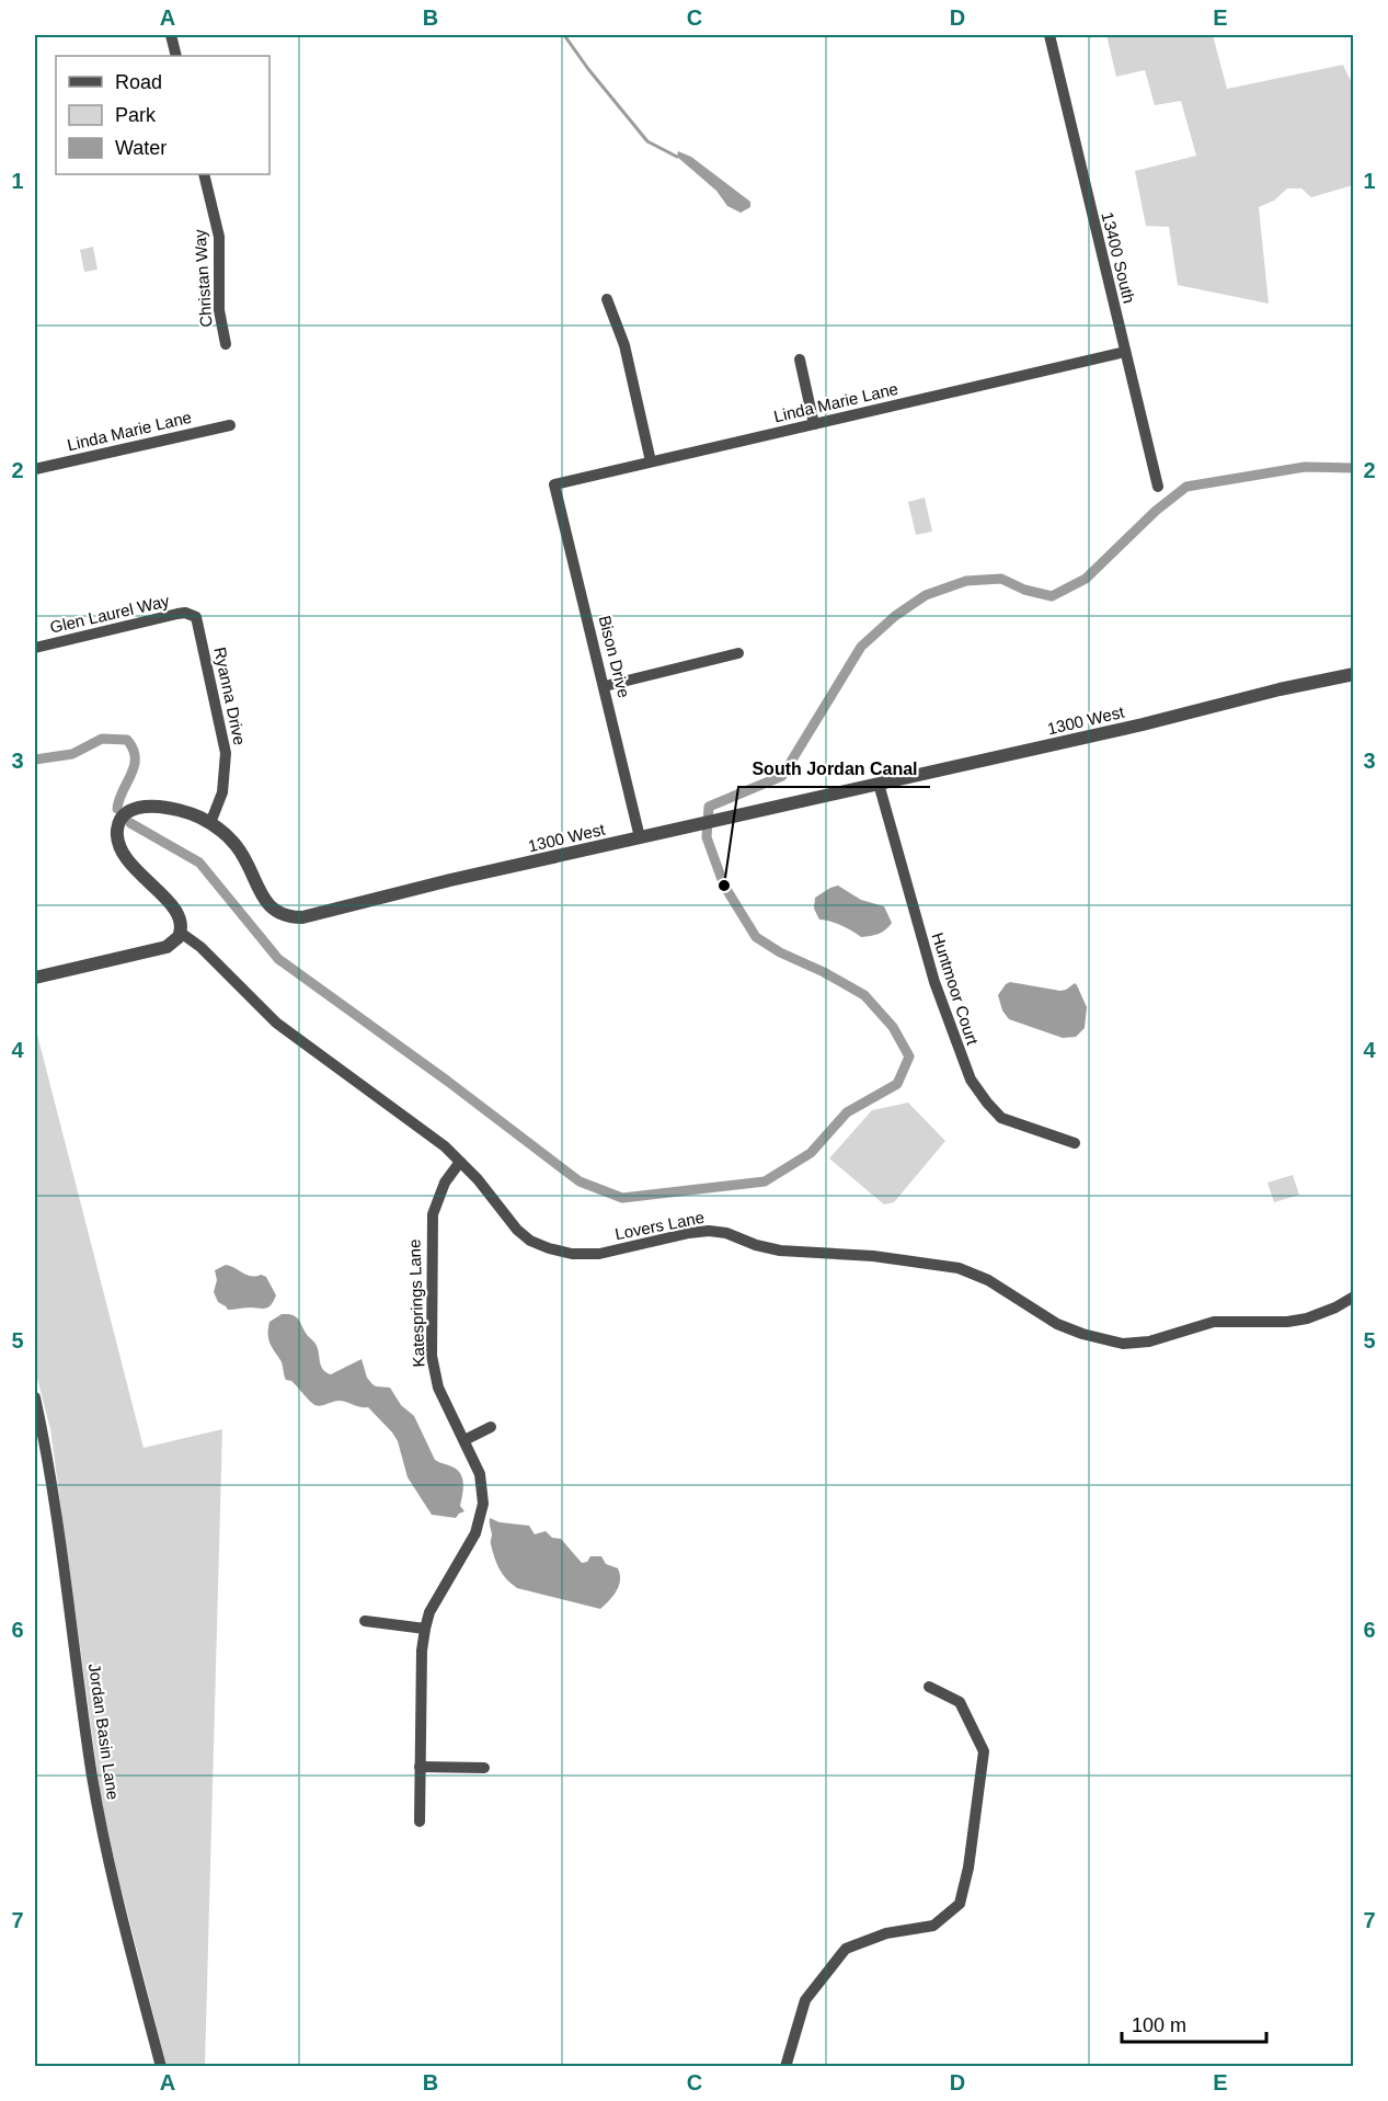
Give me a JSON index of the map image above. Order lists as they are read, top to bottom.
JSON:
{
  "streets": {
    "street": [
      "13400 South",
      "Christan Way",
      "Linda Marie Lane",
      "Glen Laurel Way",
      "Bison Drive",
      "Ryanna Drive",
      "1300 West",
      "Huntmoor Court",
      "Lovers Lane",
      "Katesprings Lane",
      "Jordan Basin Lane"
    ]
  },
  "crossings": [
    ["13400 South", "Linda Marie Lane"],
    ["Linda Marie Lane", "Bison Drive"],
    ["Glen Laurel Way", "Ryanna Drive"],
    ["Bison Drive", "1300 West"],
    ["Ryanna Drive", "1300 West"],
    ["1300 West", "Huntmoor Court"],
    ["1300 West", "Lovers Lane"],
    ["Lovers Lane", "Katesprings Lane"]
  ],
  "places": ["South Jordan Canal"],
  "legend": ["Road", "Park", "Water"],
  "scale_bar": "100 m",
  "grid": {
    "columns": [
      "A",
      "B",
      "C",
      "D",
      "E"
    ],
    "rows": [
      "1",
      "2",
      "3",
      "4",
      "5",
      "6",
      "7"
    ]
  }
}
